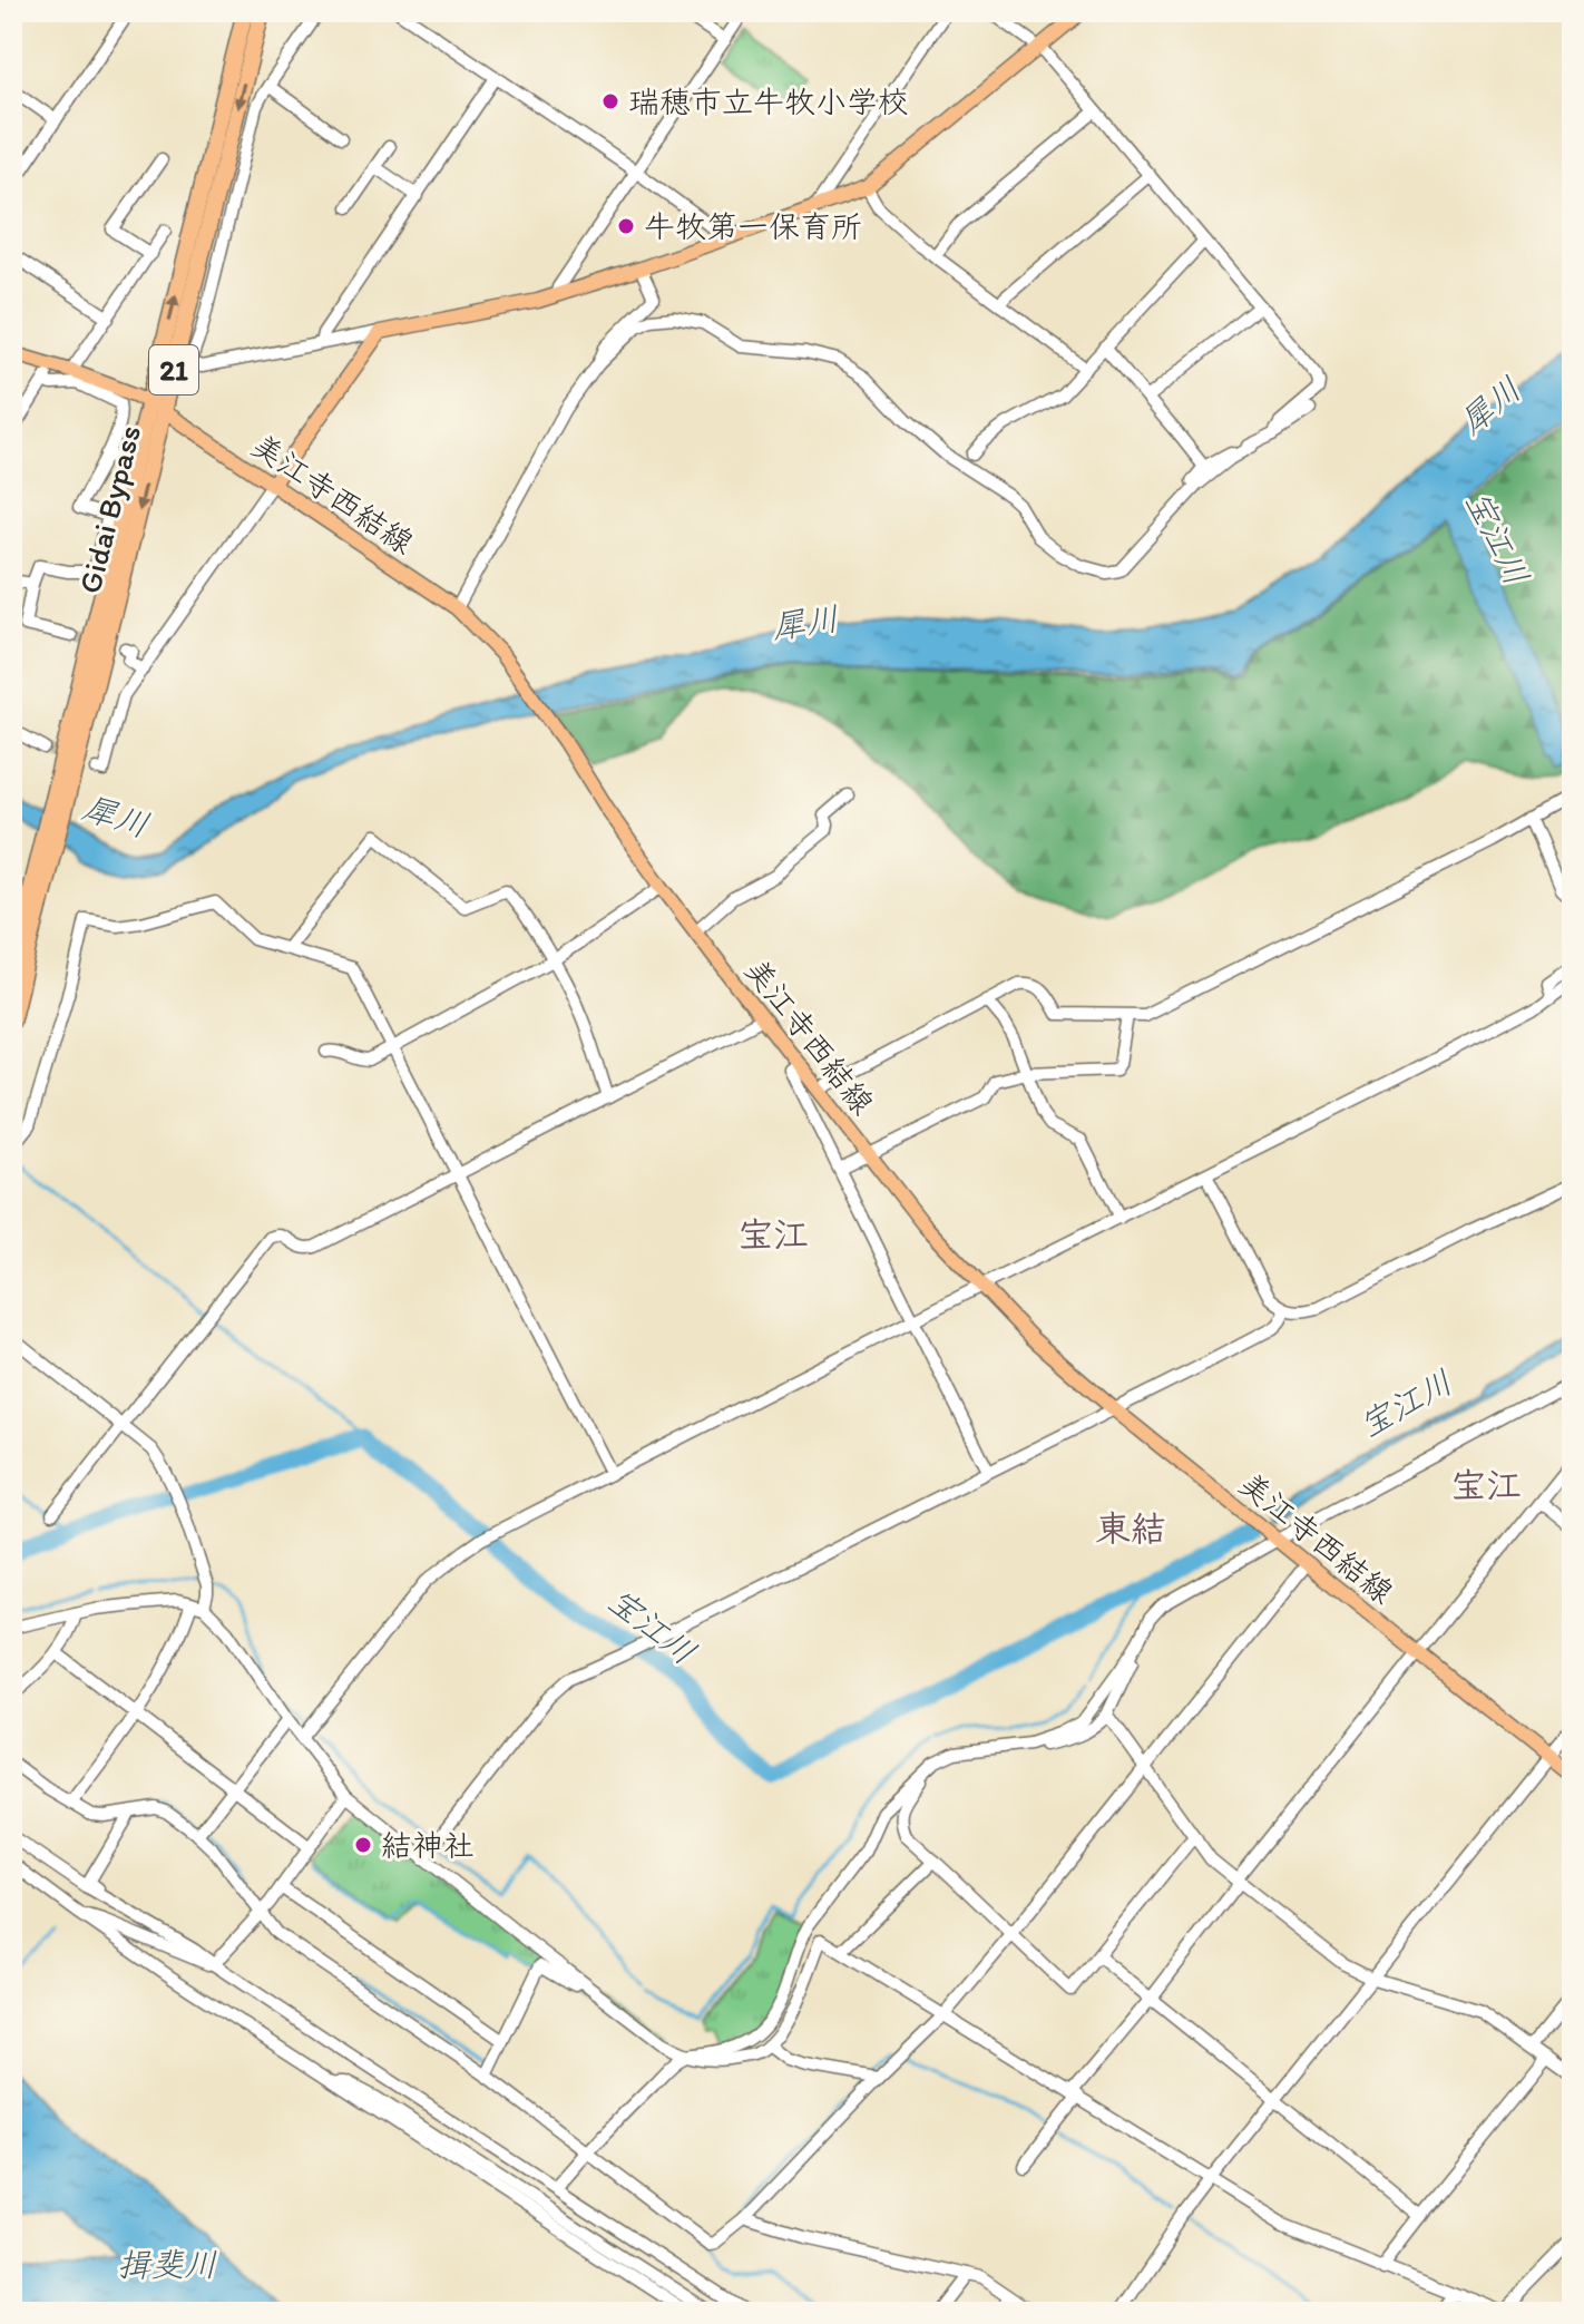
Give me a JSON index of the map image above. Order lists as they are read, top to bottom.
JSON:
{
  "streets": {
    "highway": ["21", "Gidai Bypass"],
    "main road": ["美江寺西結線"]
  },
  "crossings": [
    ["美江寺西結線", "Gidai Bypass"]
  ],
  "districts": ["宝江", "宝江", "東結"],
  "water": ["犀川", "宝江川", "揖斐川"],
  "places": ["瑞穂市立牛牧小学校", "牛牧第一保育所", "結神社"]
}
